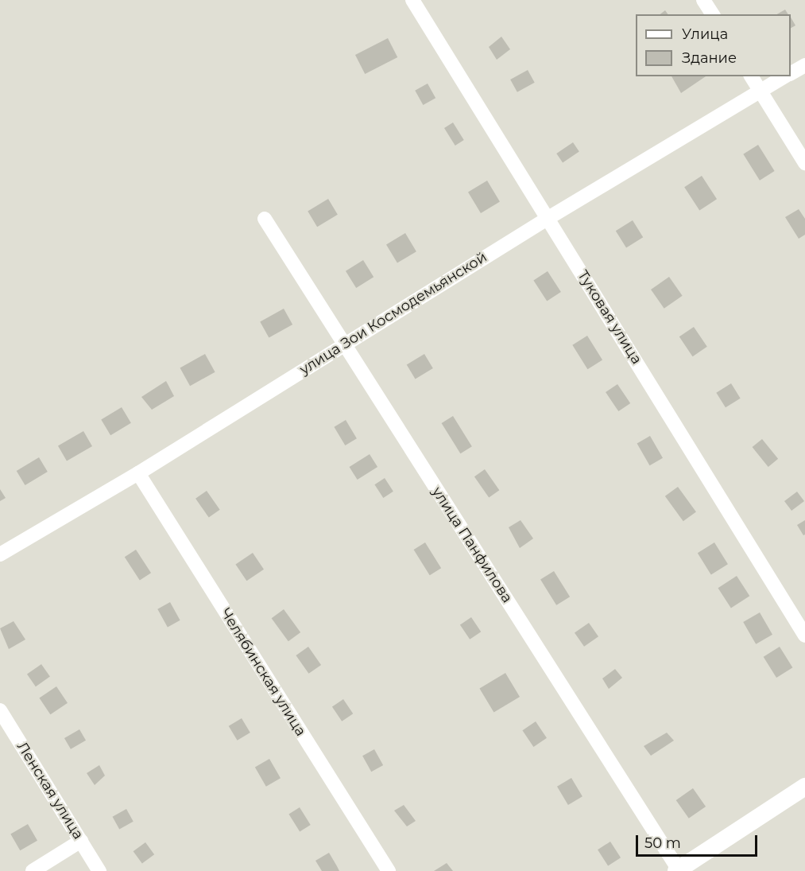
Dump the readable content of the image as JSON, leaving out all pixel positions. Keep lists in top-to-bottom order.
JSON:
{
  "streets": {
    "street": [
      "улица Зои Космодемьянской",
      "Туковая улица",
      "улица Панфилова",
      "Челябинская улица",
      "Ленская улица"
    ]
  },
  "crossings": [
    ["улица Зои Космодемьянской", "Туковая улица"],
    ["улица Зои Космодемьянской", "улица Панфилова"],
    ["улица Зои Космодемьянской", "Челябинская улица"]
  ],
  "legend": ["Улица", "Здание"],
  "scale_bar": "50 m"
}
